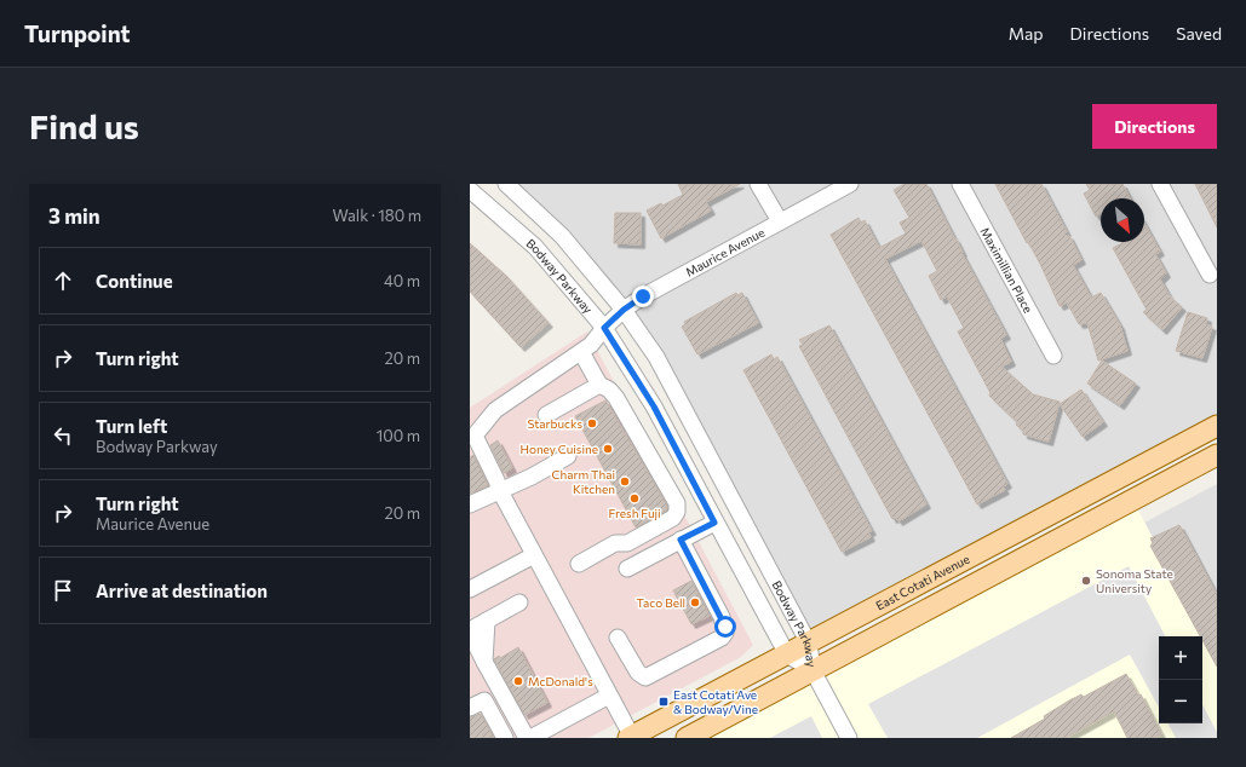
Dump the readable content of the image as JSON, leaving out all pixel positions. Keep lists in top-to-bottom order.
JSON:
{
  "streets": {
    "main road": ["East Cotati Avenue"],
    "street": ["Maurice Avenue", "Maximillian Place", "Bodway Parkway"]
  },
  "crossings": [
    ["Maurice Avenue", "Bodway Parkway"],
    ["Bodway Parkway", "East Cotati Avenue"]
  ],
  "places": {
    "other": [
      "Starbucks",
      "Honey Cuisine",
      "Charm Thai Kitchen",
      "Fresh Fuji",
      "Sonoma State University",
      "Taco Bell",
      "McDonald's"
    ],
    "transit": ["East Cotati Ave & Bodway/Vine"]
  },
  "north": "bottom right",
  "page": {
    "header": "Turnpoint",
    "nav": ["Map", "Directions", "Saved"],
    "buttons": "Directions",
    "title": "Find us",
    "heading": ["3 min", "Walk · 180 m"],
    "list": [
      ["Continue", "40 m"],
      ["Turn right", "20 m"],
      ["Turn left", "Bodway Parkway", "100 m"],
      ["Turn right", "Maurice Avenue", "20 m"],
      "Arrive at destination"
    ],
    "map_buttons": ["+", "−"]
  }
}
